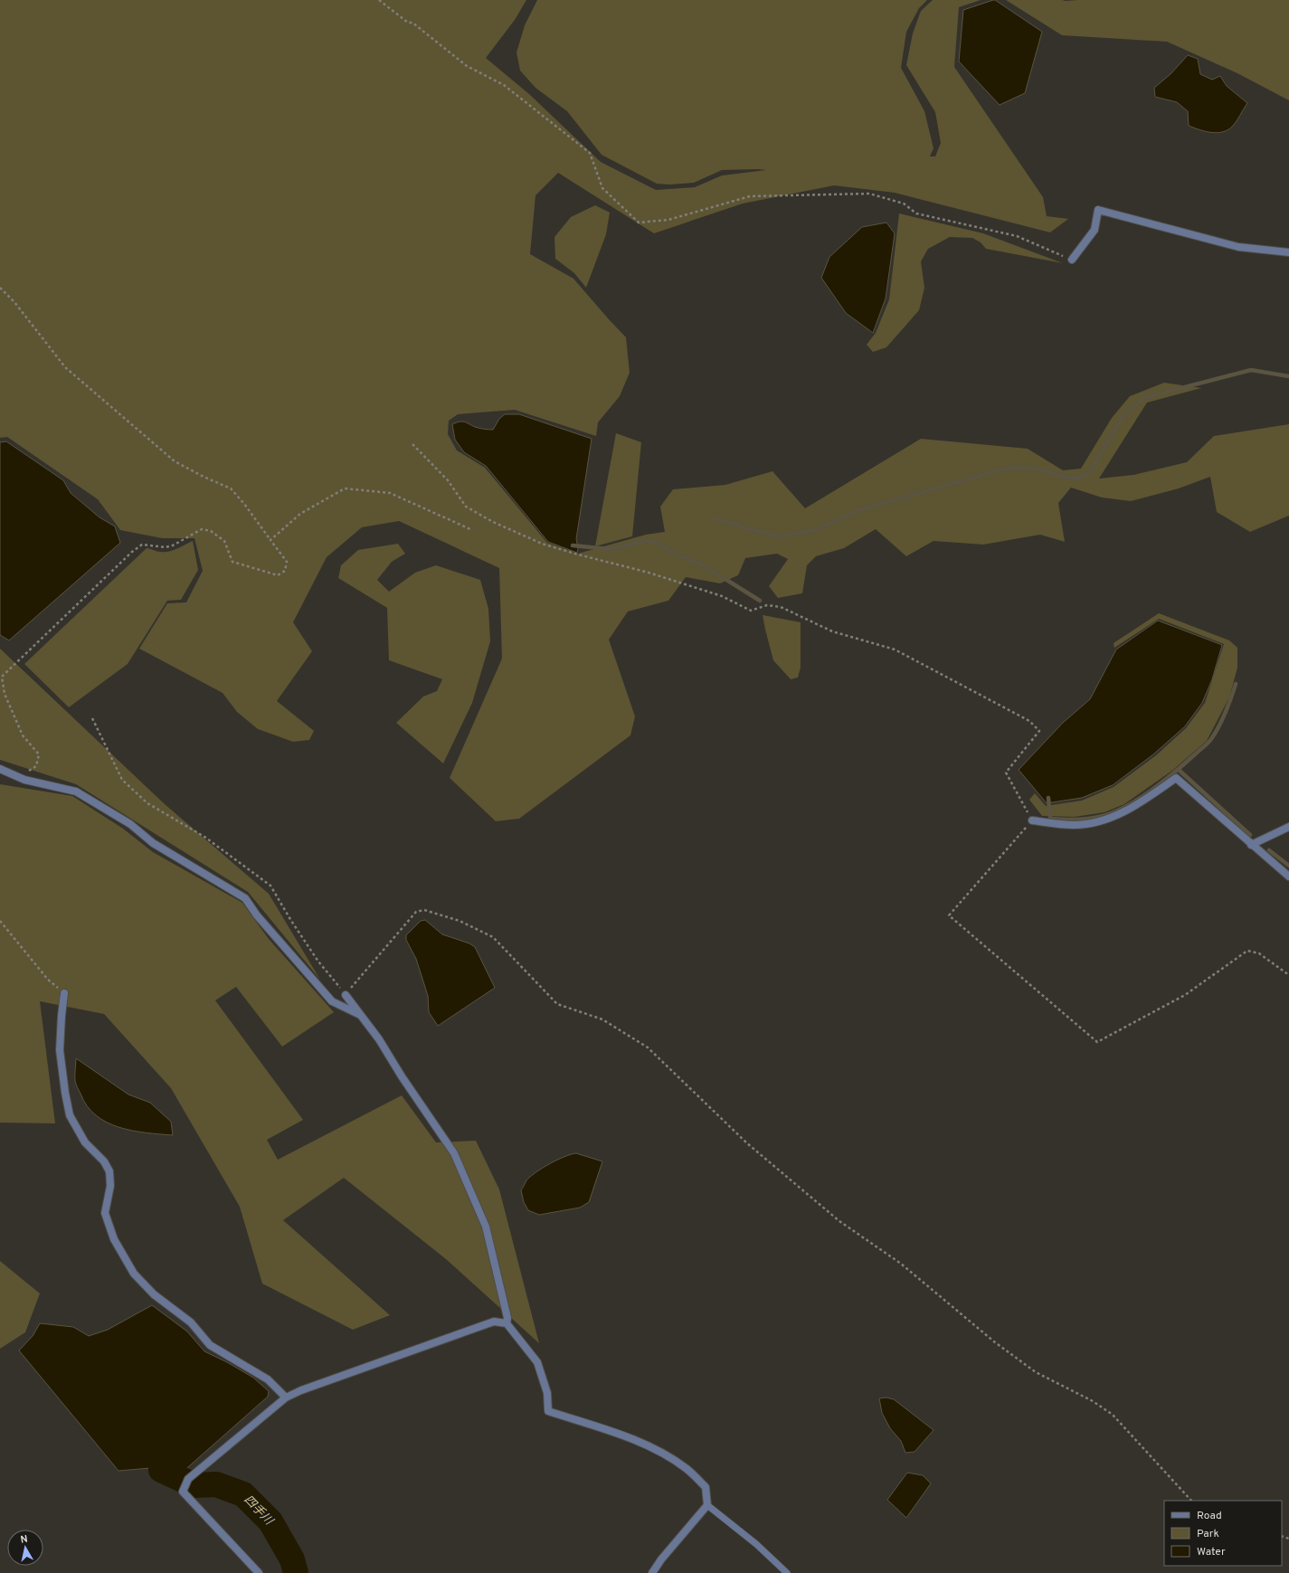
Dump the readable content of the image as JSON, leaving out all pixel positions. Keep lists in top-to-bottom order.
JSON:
{
  "water": ["四手川"],
  "legend": ["Road", "Park", "Water"],
  "north": "top"
}
